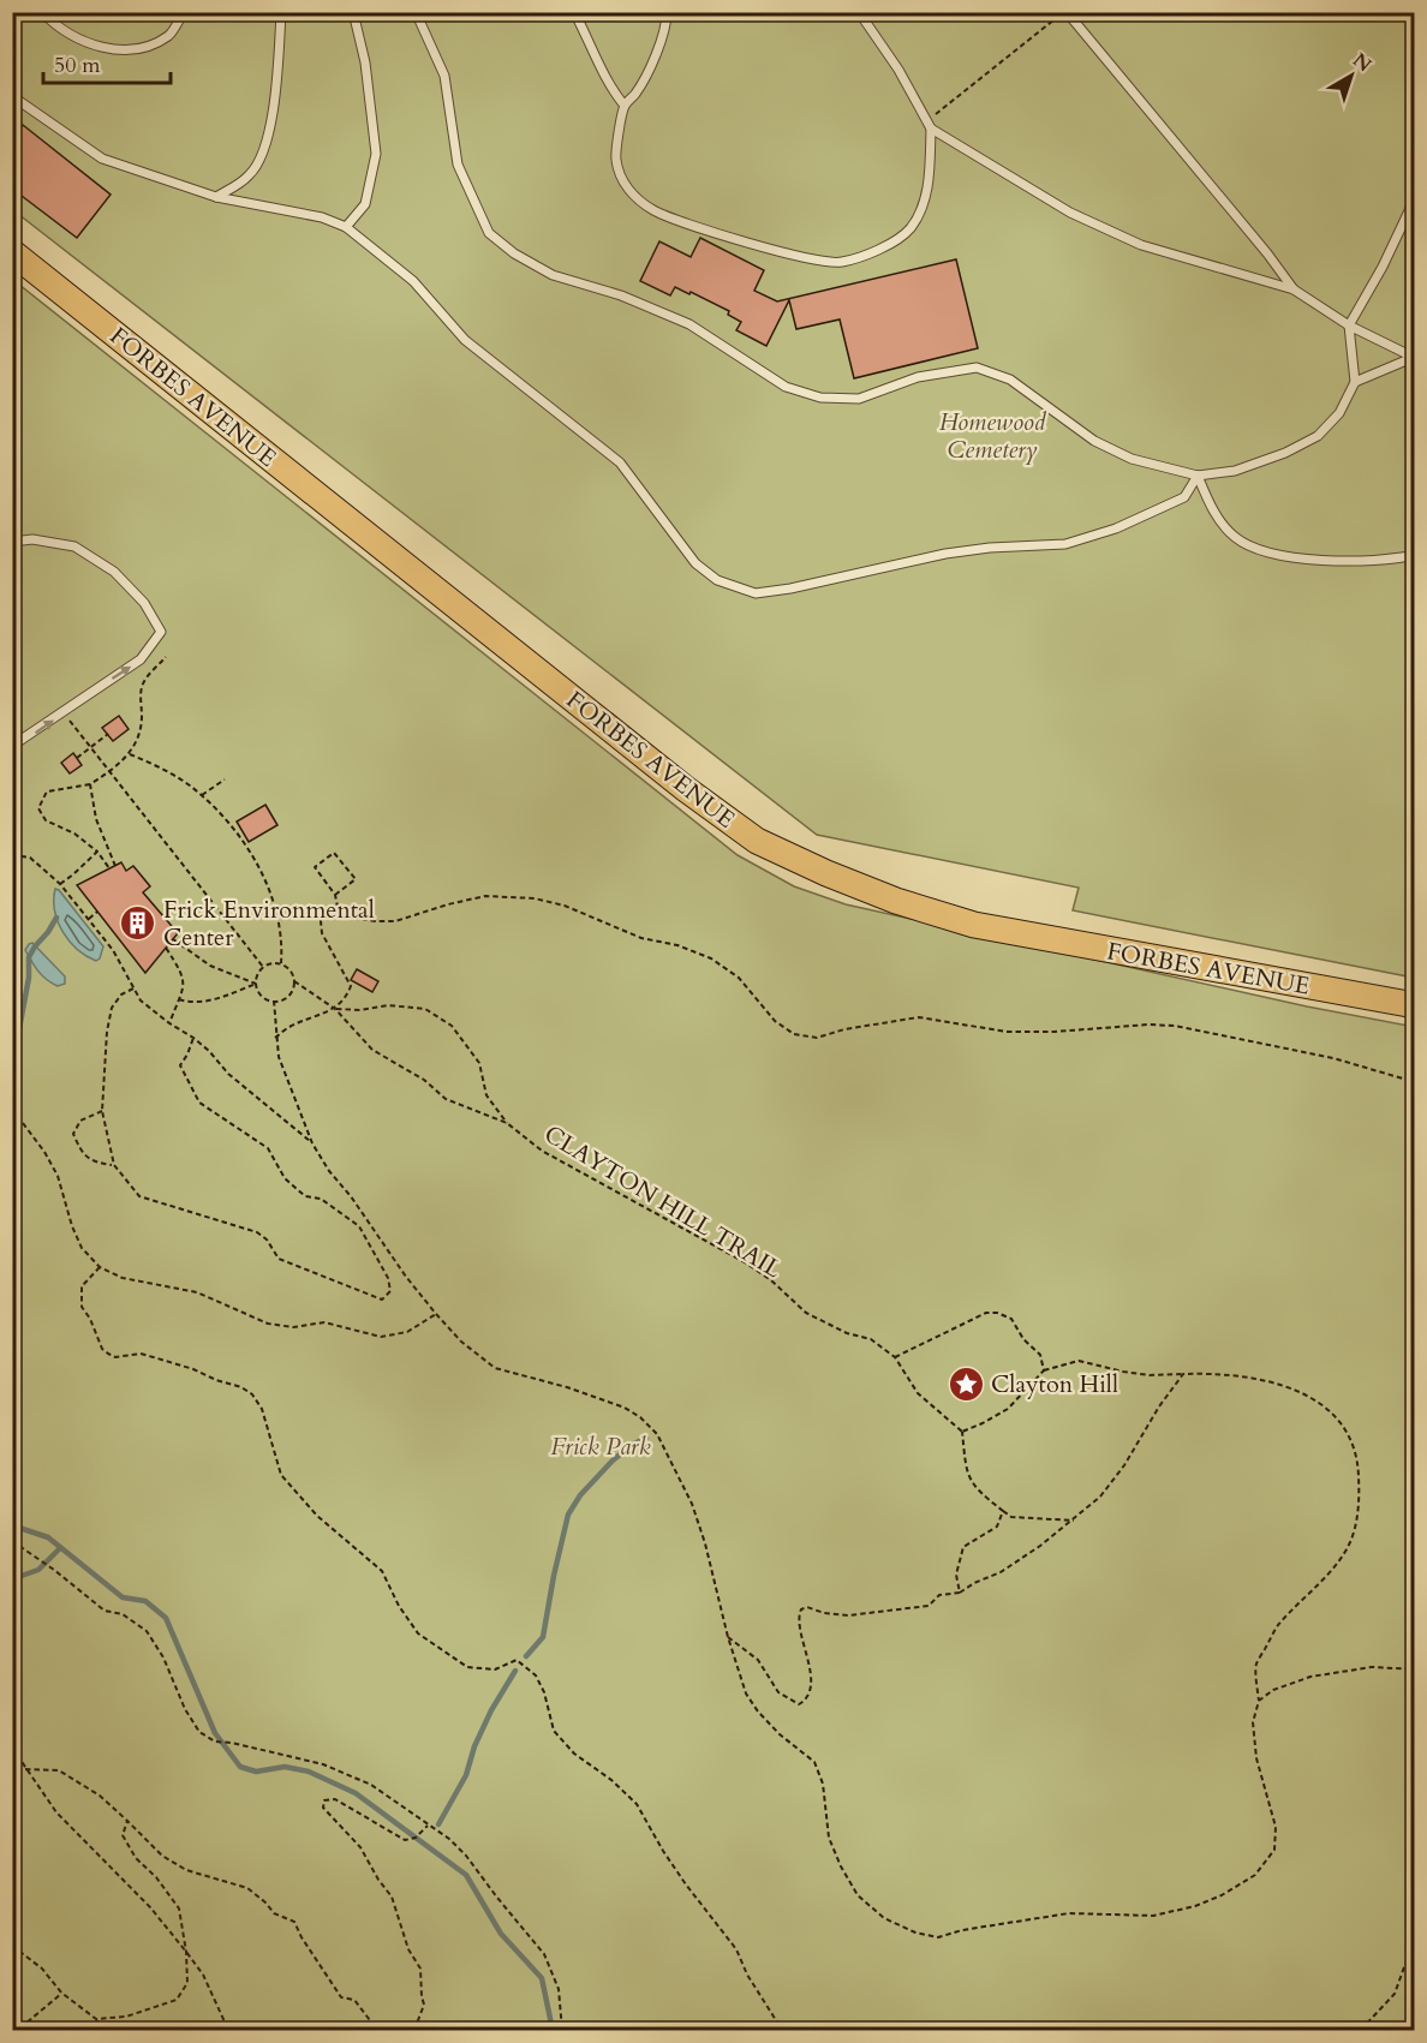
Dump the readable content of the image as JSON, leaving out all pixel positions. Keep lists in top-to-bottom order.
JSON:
{
  "streets": {
    "main road": ["FORBES AVENUE"],
    "path": ["CLAYTON HILL TRAIL"]
  },
  "parks": ["Homewood Cemetery", "Frick Park"],
  "places": {
    "building": ["Frick Environmental Center"],
    "place": ["Clayton Hill"]
  },
  "scale_bar": "50 m",
  "north": "top right"
}
